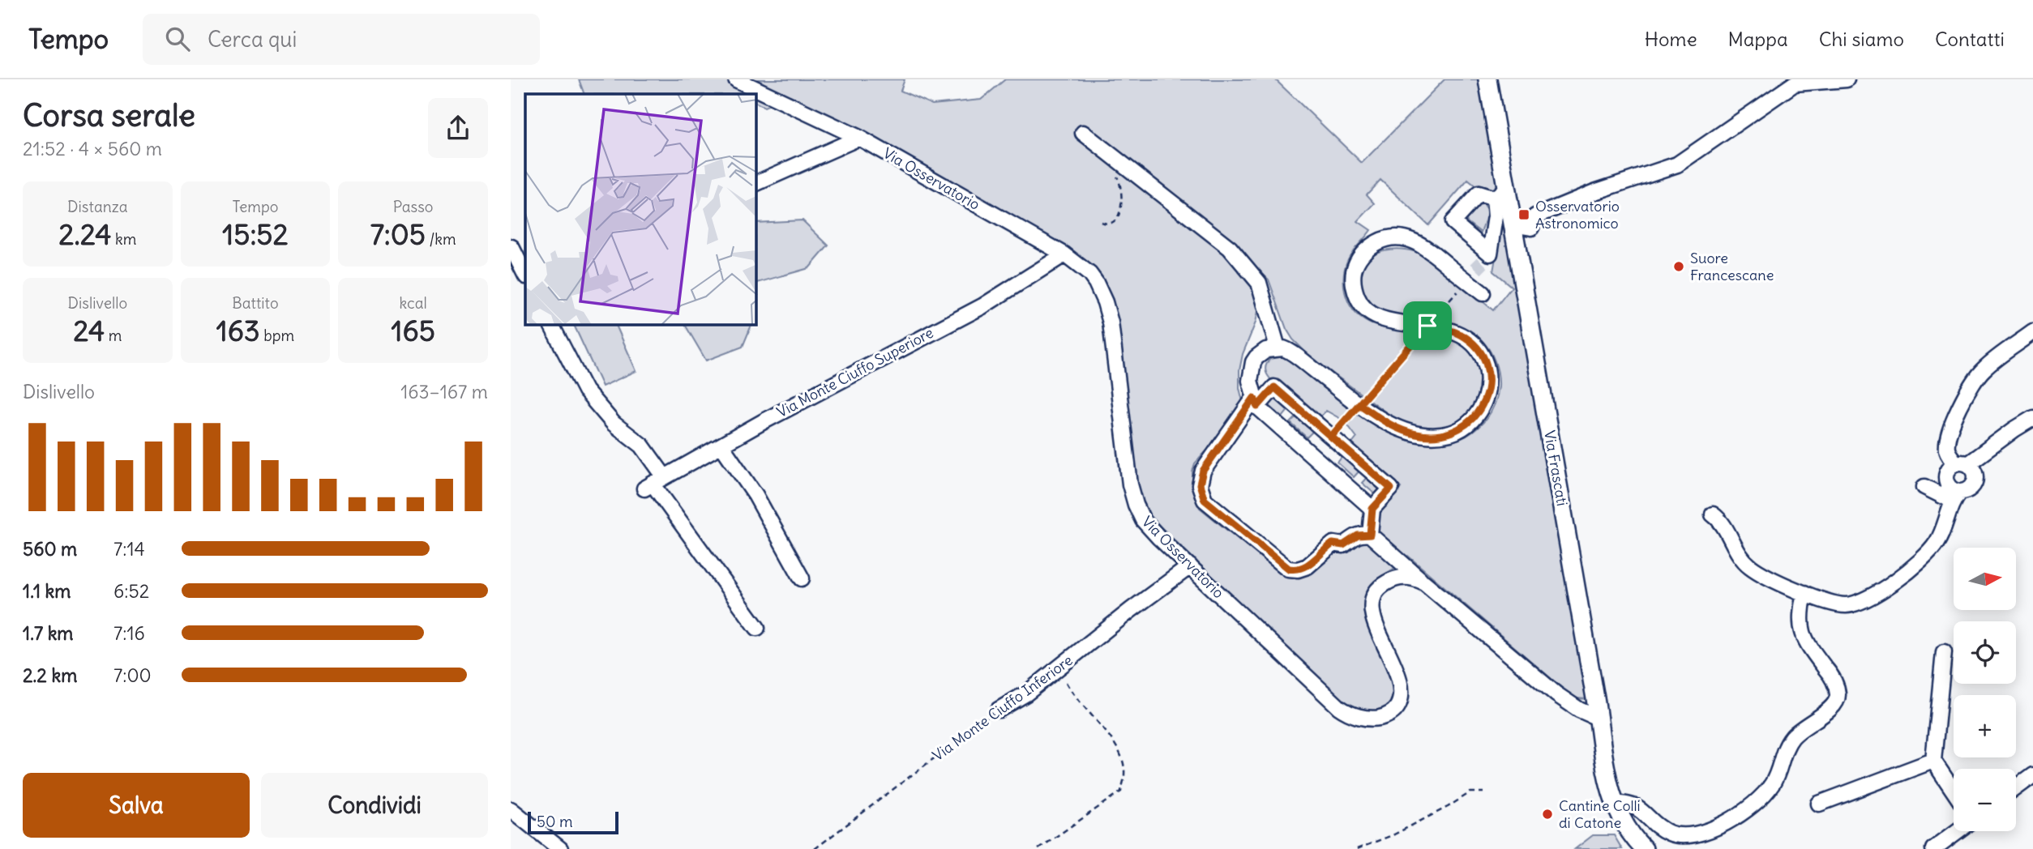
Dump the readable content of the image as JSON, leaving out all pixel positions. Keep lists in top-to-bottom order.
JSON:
{
  "streets": {
    "main road": ["Via Frascati"],
    "street": ["Via Osservatorio", "Via Monte Ciuffo Superiore", "Via Monte Ciuffo Inferiore"]
  },
  "crossings": [
    ["Via Osservatorio", "Via Monte Ciuffo Superiore"],
    ["Via Osservatorio", "Via Monte Ciuffo Inferiore"]
  ],
  "places": {
    "transit": ["Osservatorio Astronomico"],
    "other": ["Suore Francescane", "Cantine Colli di Catone"]
  },
  "scale_bar": "50 m",
  "north": "right",
  "page": {
    "header": "Tempo",
    "search": "Cerca qui",
    "nav": [
      "Home",
      "Mappa",
      "Chi siamo",
      "Contatti"
    ],
    "heading": ["Corsa serale", "21:52 · 4 × 560 m"],
    "stats": [
      ["Distanza", "2.24 km"],
      ["Tempo", "15:52"],
      ["Passo", "7:05 /km"],
      ["Dislivello", "24 m"],
      ["Battito", "163 bpm"],
      ["kcal", "165"]
    ],
    "chart": ["Dislivello", "163–167 m"],
    "list": [
      {
        "name": "560 m",
        "note": "7:14"
      },
      {
        "name": "1.1 km",
        "note": "6:52"
      },
      {
        "name": "1.7 km",
        "note": "7:16"
      },
      {
        "name": "2.2 km",
        "note": "7:00"
      }
    ],
    "map_buttons": ["+", "−"],
    "buttons": ["Salva", "Condividi"],
    "scale": "50 m"
  }
}
